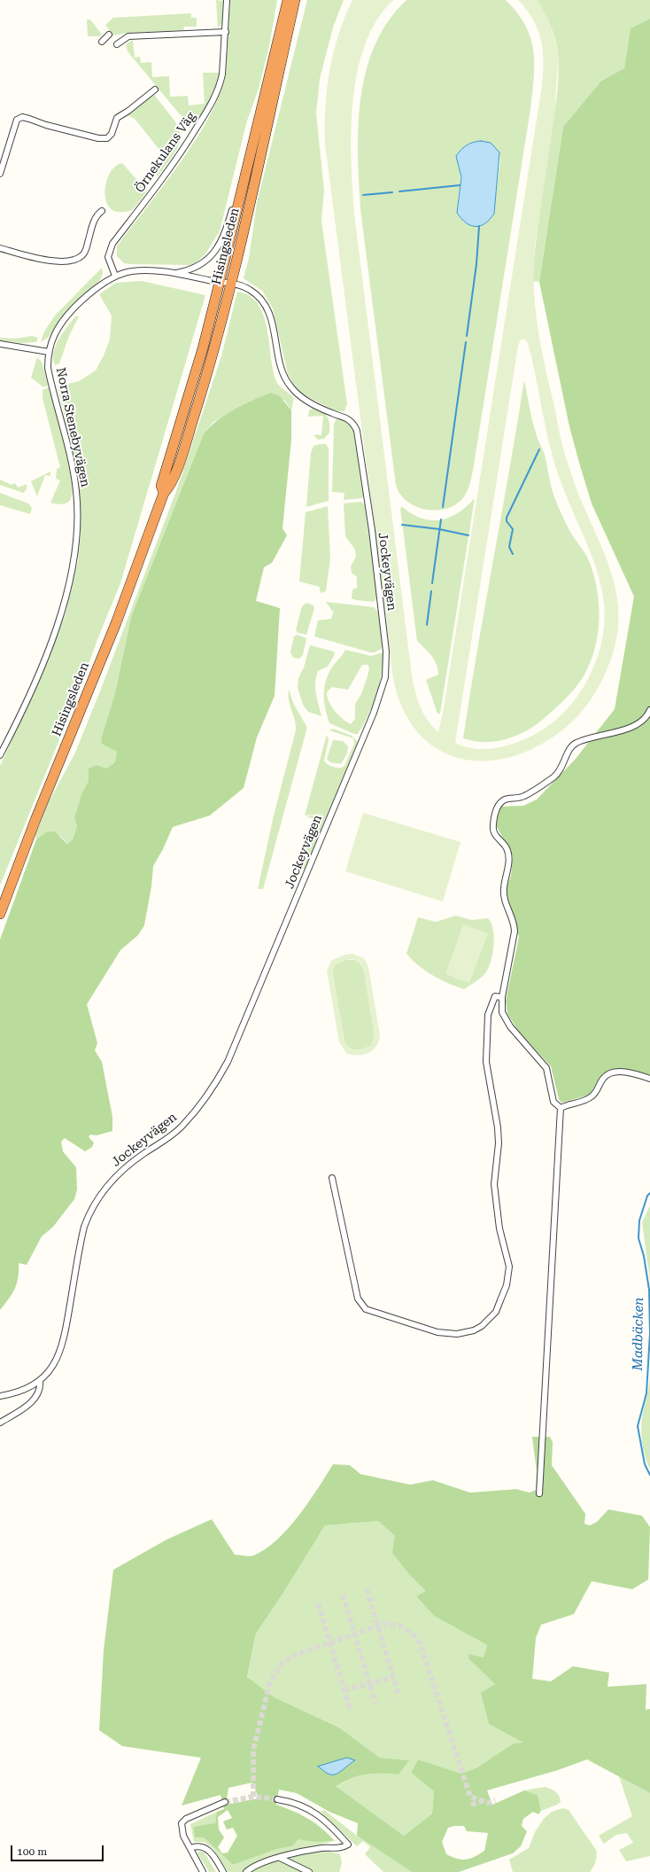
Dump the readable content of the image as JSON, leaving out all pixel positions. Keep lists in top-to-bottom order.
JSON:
{
  "streets": {
    "highway": ["Hisingsleden"],
    "street": ["Örnekulans Väg", "Norra Stenebyvägen", "Jockeyvägen"]
  },
  "crossings": [
    ["Örnekulans Väg", "Norra Stenebyvägen"],
    ["Hisingsleden", "Norra Stenebyvägen"],
    ["Hisingsleden", "Jockeyvägen"],
    ["Norra Stenebyvägen", "Jockeyvägen"]
  ],
  "water": ["Madbäcken"],
  "scale_bar": "100 m"
}
